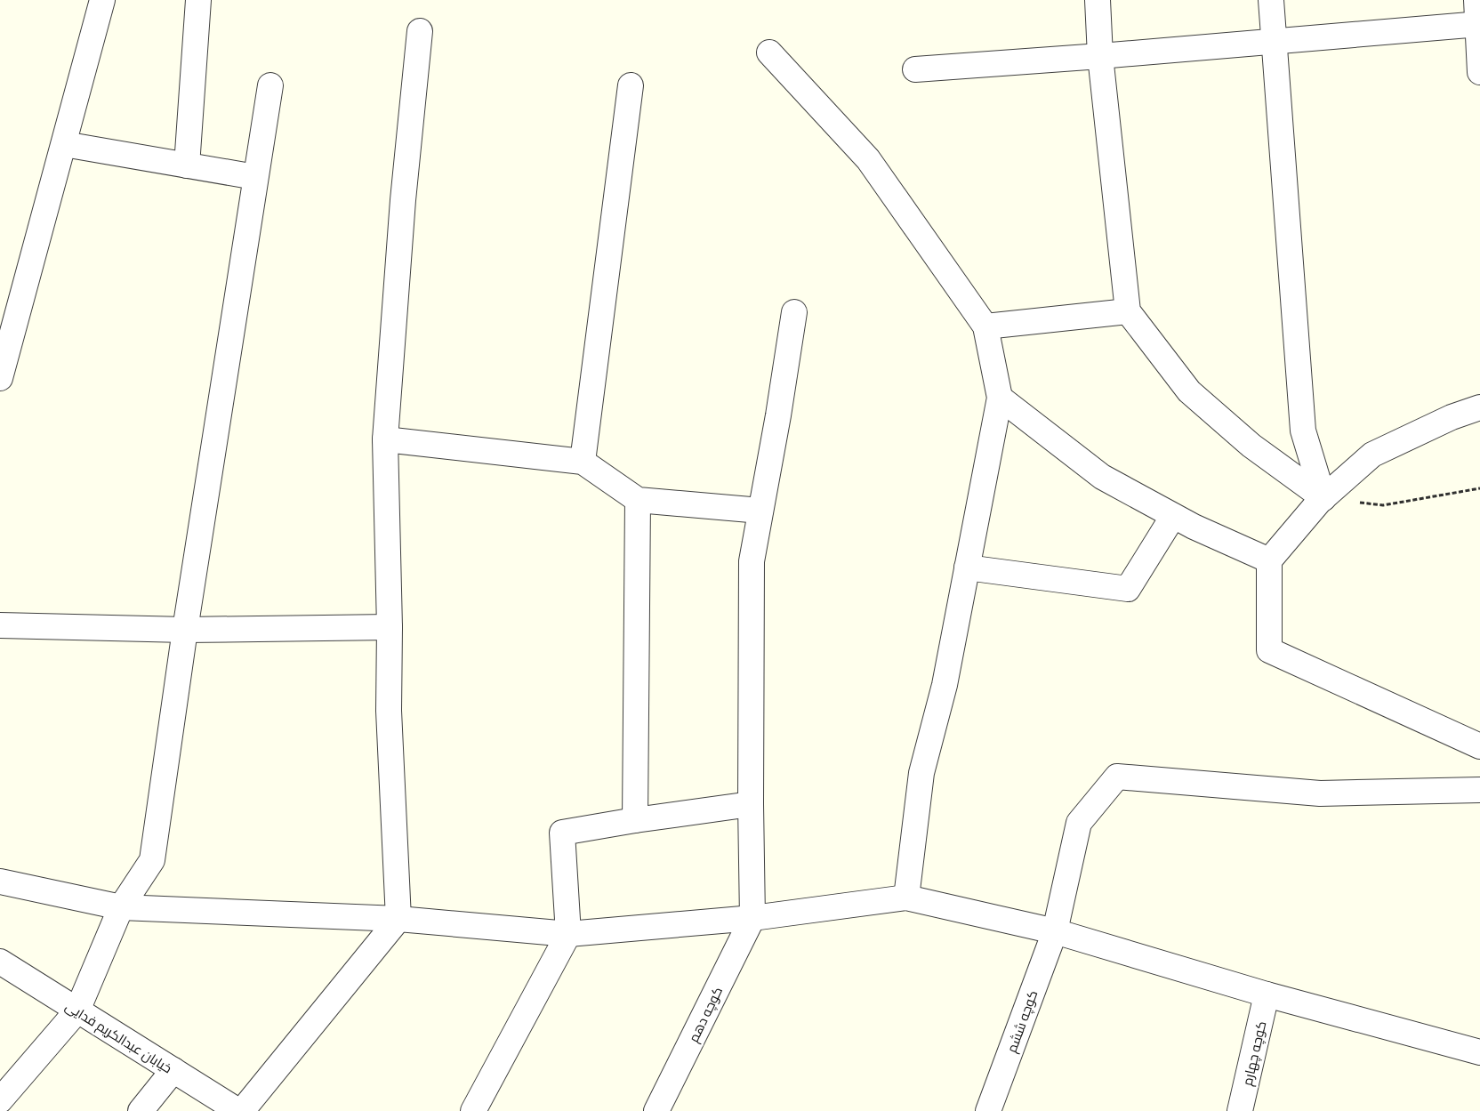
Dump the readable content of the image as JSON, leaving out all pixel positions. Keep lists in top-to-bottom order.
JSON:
{
  "streets": {
    "street": [
      "کوچه دهم",
      "کوچه ششم",
      "خیابان عبدالکریم فدایی",
      "کوچه چهارم"
    ]
  }
}
